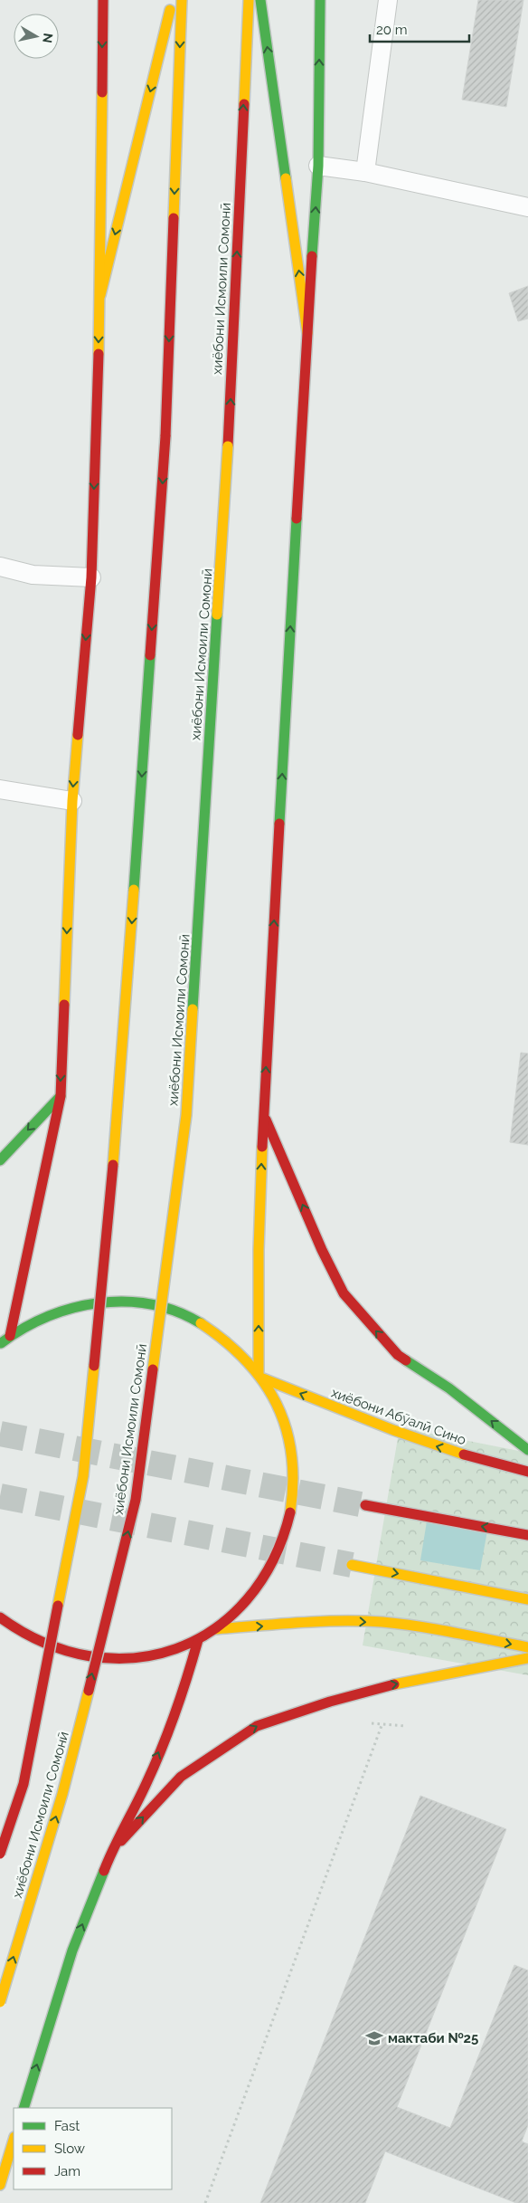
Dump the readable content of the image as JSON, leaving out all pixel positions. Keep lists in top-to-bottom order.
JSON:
{
  "streets": {
    "main road": ["хиёбони Исмоили Сомонӣ", "хиёбони Абӯалӣ Сино"]
  },
  "places": {
    "school or university": ["мактаби №25"]
  },
  "legend": ["Fast", "Slow", "Jam"],
  "scale_bar": "20 m",
  "north": "right"
}
